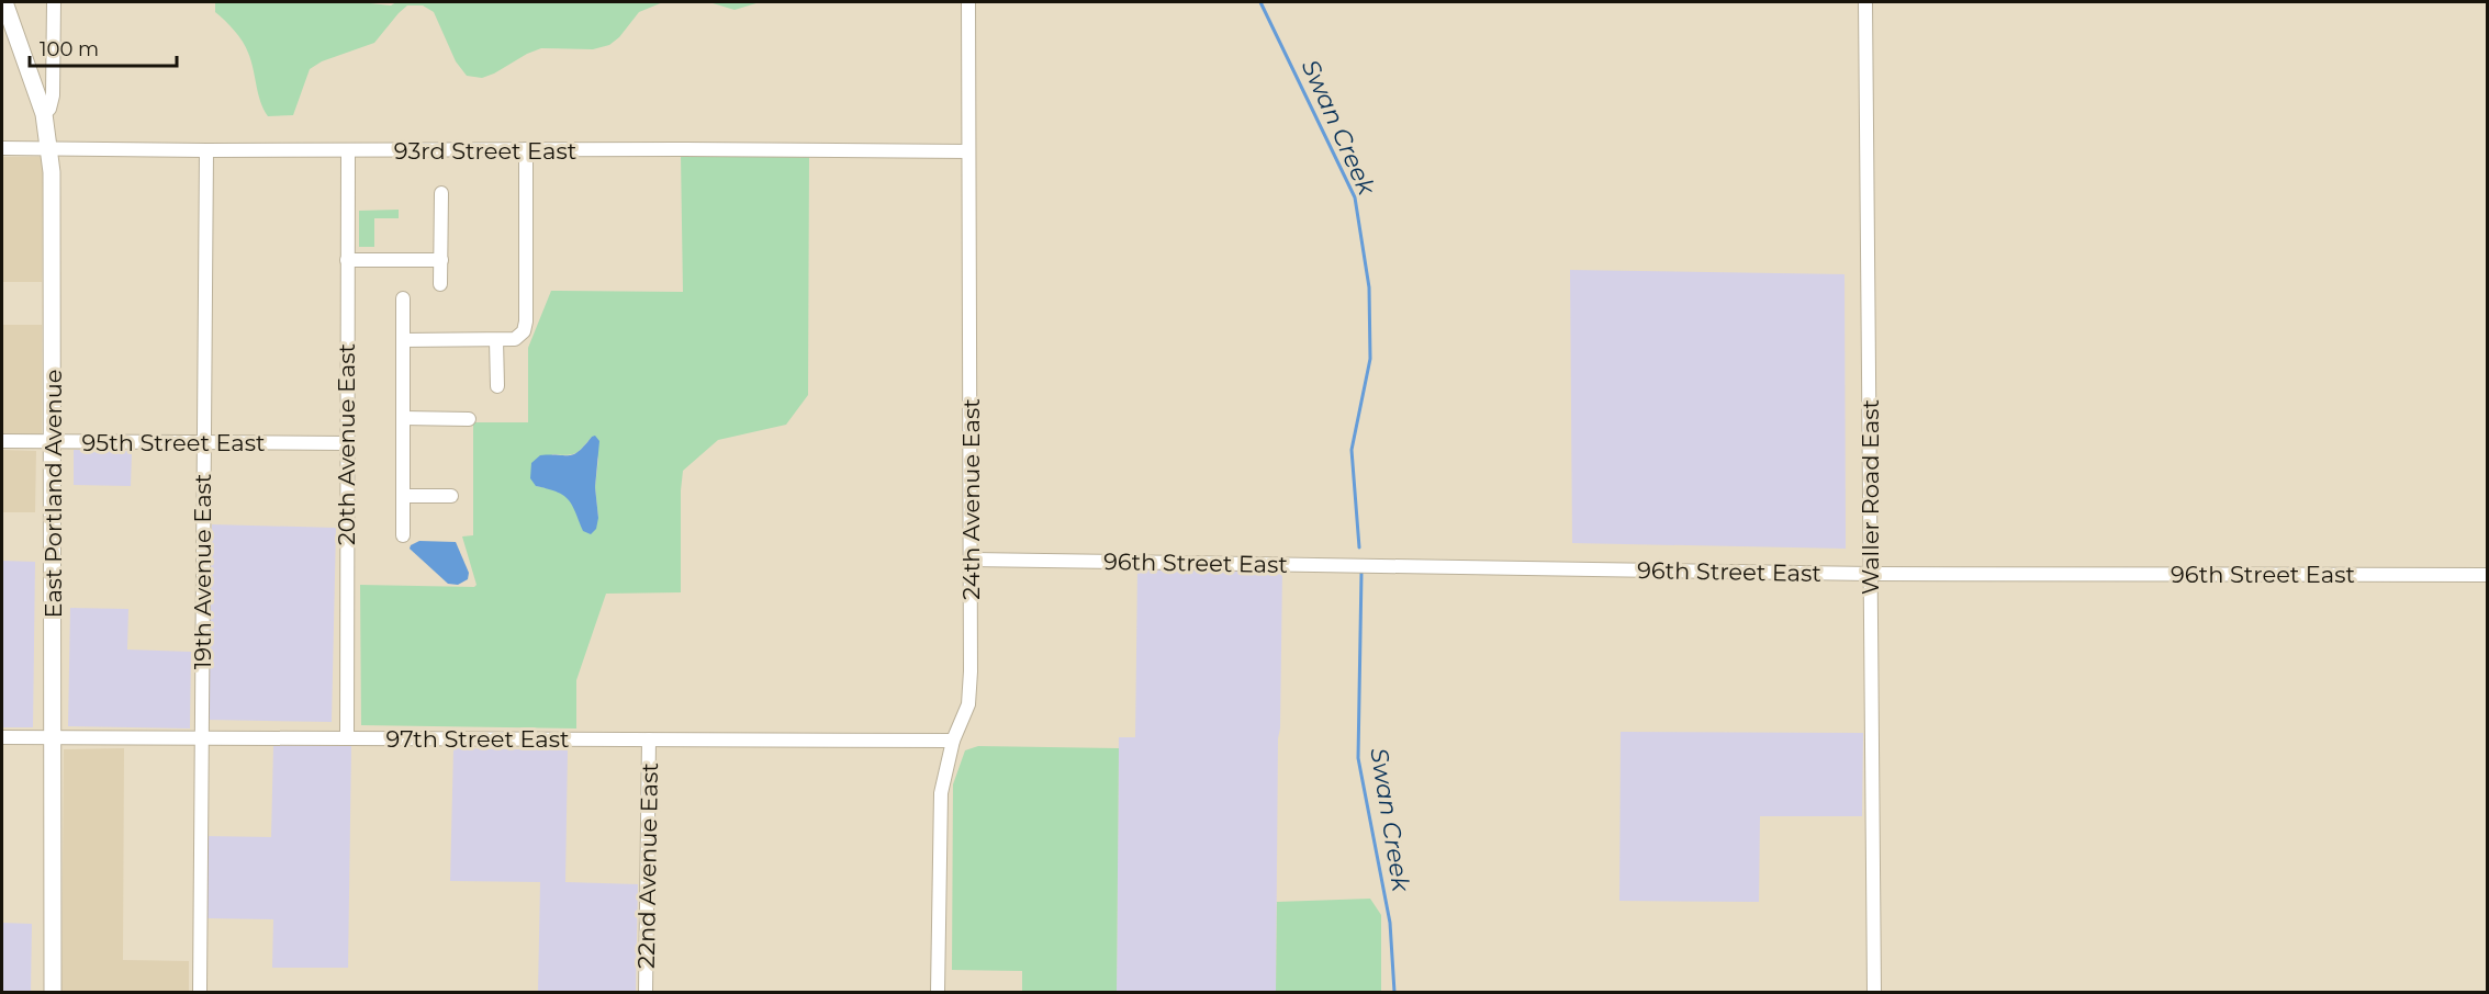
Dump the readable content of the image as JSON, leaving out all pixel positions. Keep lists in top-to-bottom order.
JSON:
{
  "streets": {
    "main road": ["East Portland Avenue"],
    "street": [
      "93rd Street East",
      "95th Street East",
      "20th Avenue East",
      "Waller Road East",
      "24th Avenue East",
      "96th Street East",
      "19th Avenue East",
      "97th Street East",
      "22nd Avenue East"
    ]
  },
  "crossings": [
    ["93rd Street East", "20th Avenue East"],
    ["93rd Street East", "East Portland Avenue"],
    ["93rd Street East", "24th Avenue East"],
    ["93rd Street East", "19th Avenue East"],
    ["95th Street East", "20th Avenue East"],
    ["95th Street East", "East Portland Avenue"],
    ["95th Street East", "19th Avenue East"],
    ["20th Avenue East", "97th Street East"],
    ["East Portland Avenue", "97th Street East"],
    ["Waller Road East", "96th Street East"],
    ["24th Avenue East", "96th Street East"],
    ["24th Avenue East", "97th Street East"],
    ["19th Avenue East", "97th Street East"],
    ["97th Street East", "22nd Avenue East"]
  ],
  "water": ["Swan Creek"],
  "scale_bar": "100 m"
}
